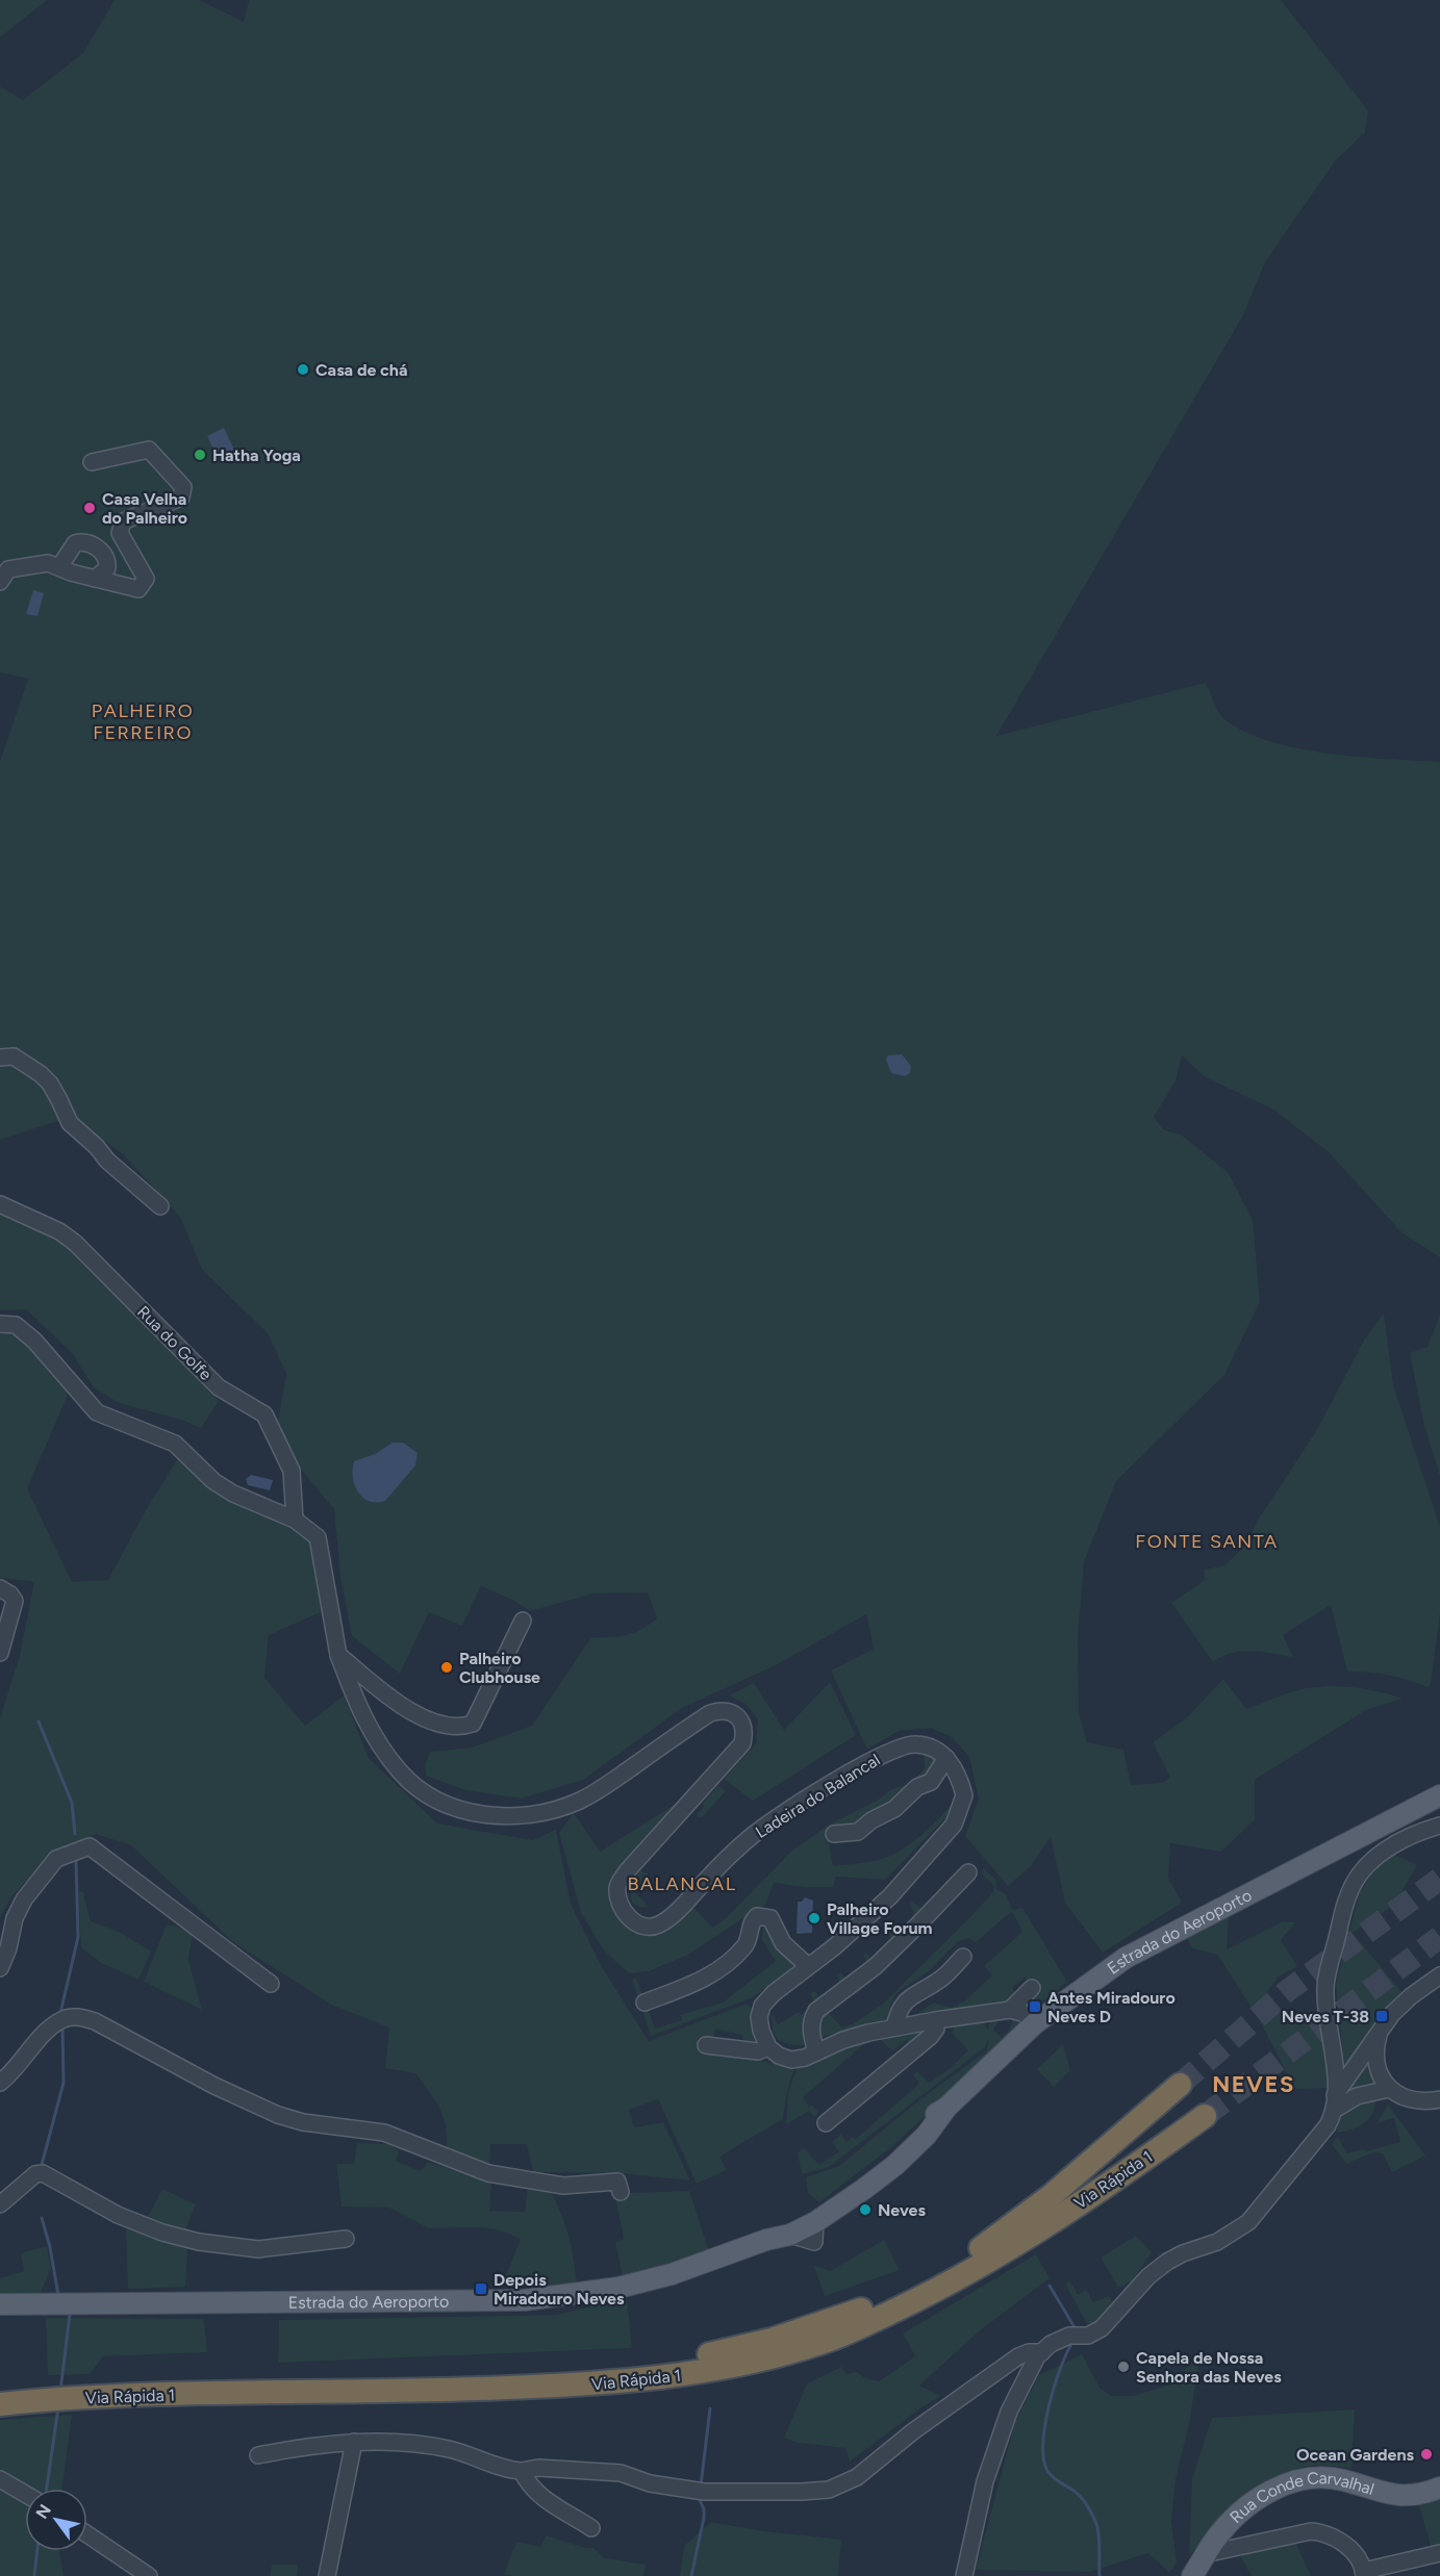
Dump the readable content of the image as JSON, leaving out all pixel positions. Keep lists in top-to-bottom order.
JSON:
{
  "streets": {
    "highway": ["Via Rápida 1"],
    "main road": ["Estrada do Aeroporto", "Rua Conde Carvalhal"],
    "street": ["Rua do Golfe", "Ladeira do Balancal"]
  },
  "districts": [
    "PALHEIRO FERREIRO",
    "FONTE SANTA",
    "BALANCAL",
    "NEVES"
  ],
  "places": {
    "other": [
      "Casa de chá",
      "Hatha Yoga",
      "Casa Velha do Palheiro",
      "Palheiro Clubhouse",
      "Palheiro Village Forum",
      "Neves",
      "Capela de Nossa Senhora das Neves",
      "Ocean Gardens"
    ],
    "transit": ["Antes Miradouro Neves D", "Neves T-38", "Depois Miradouro Neves"]
  },
  "north": "top left"
}
